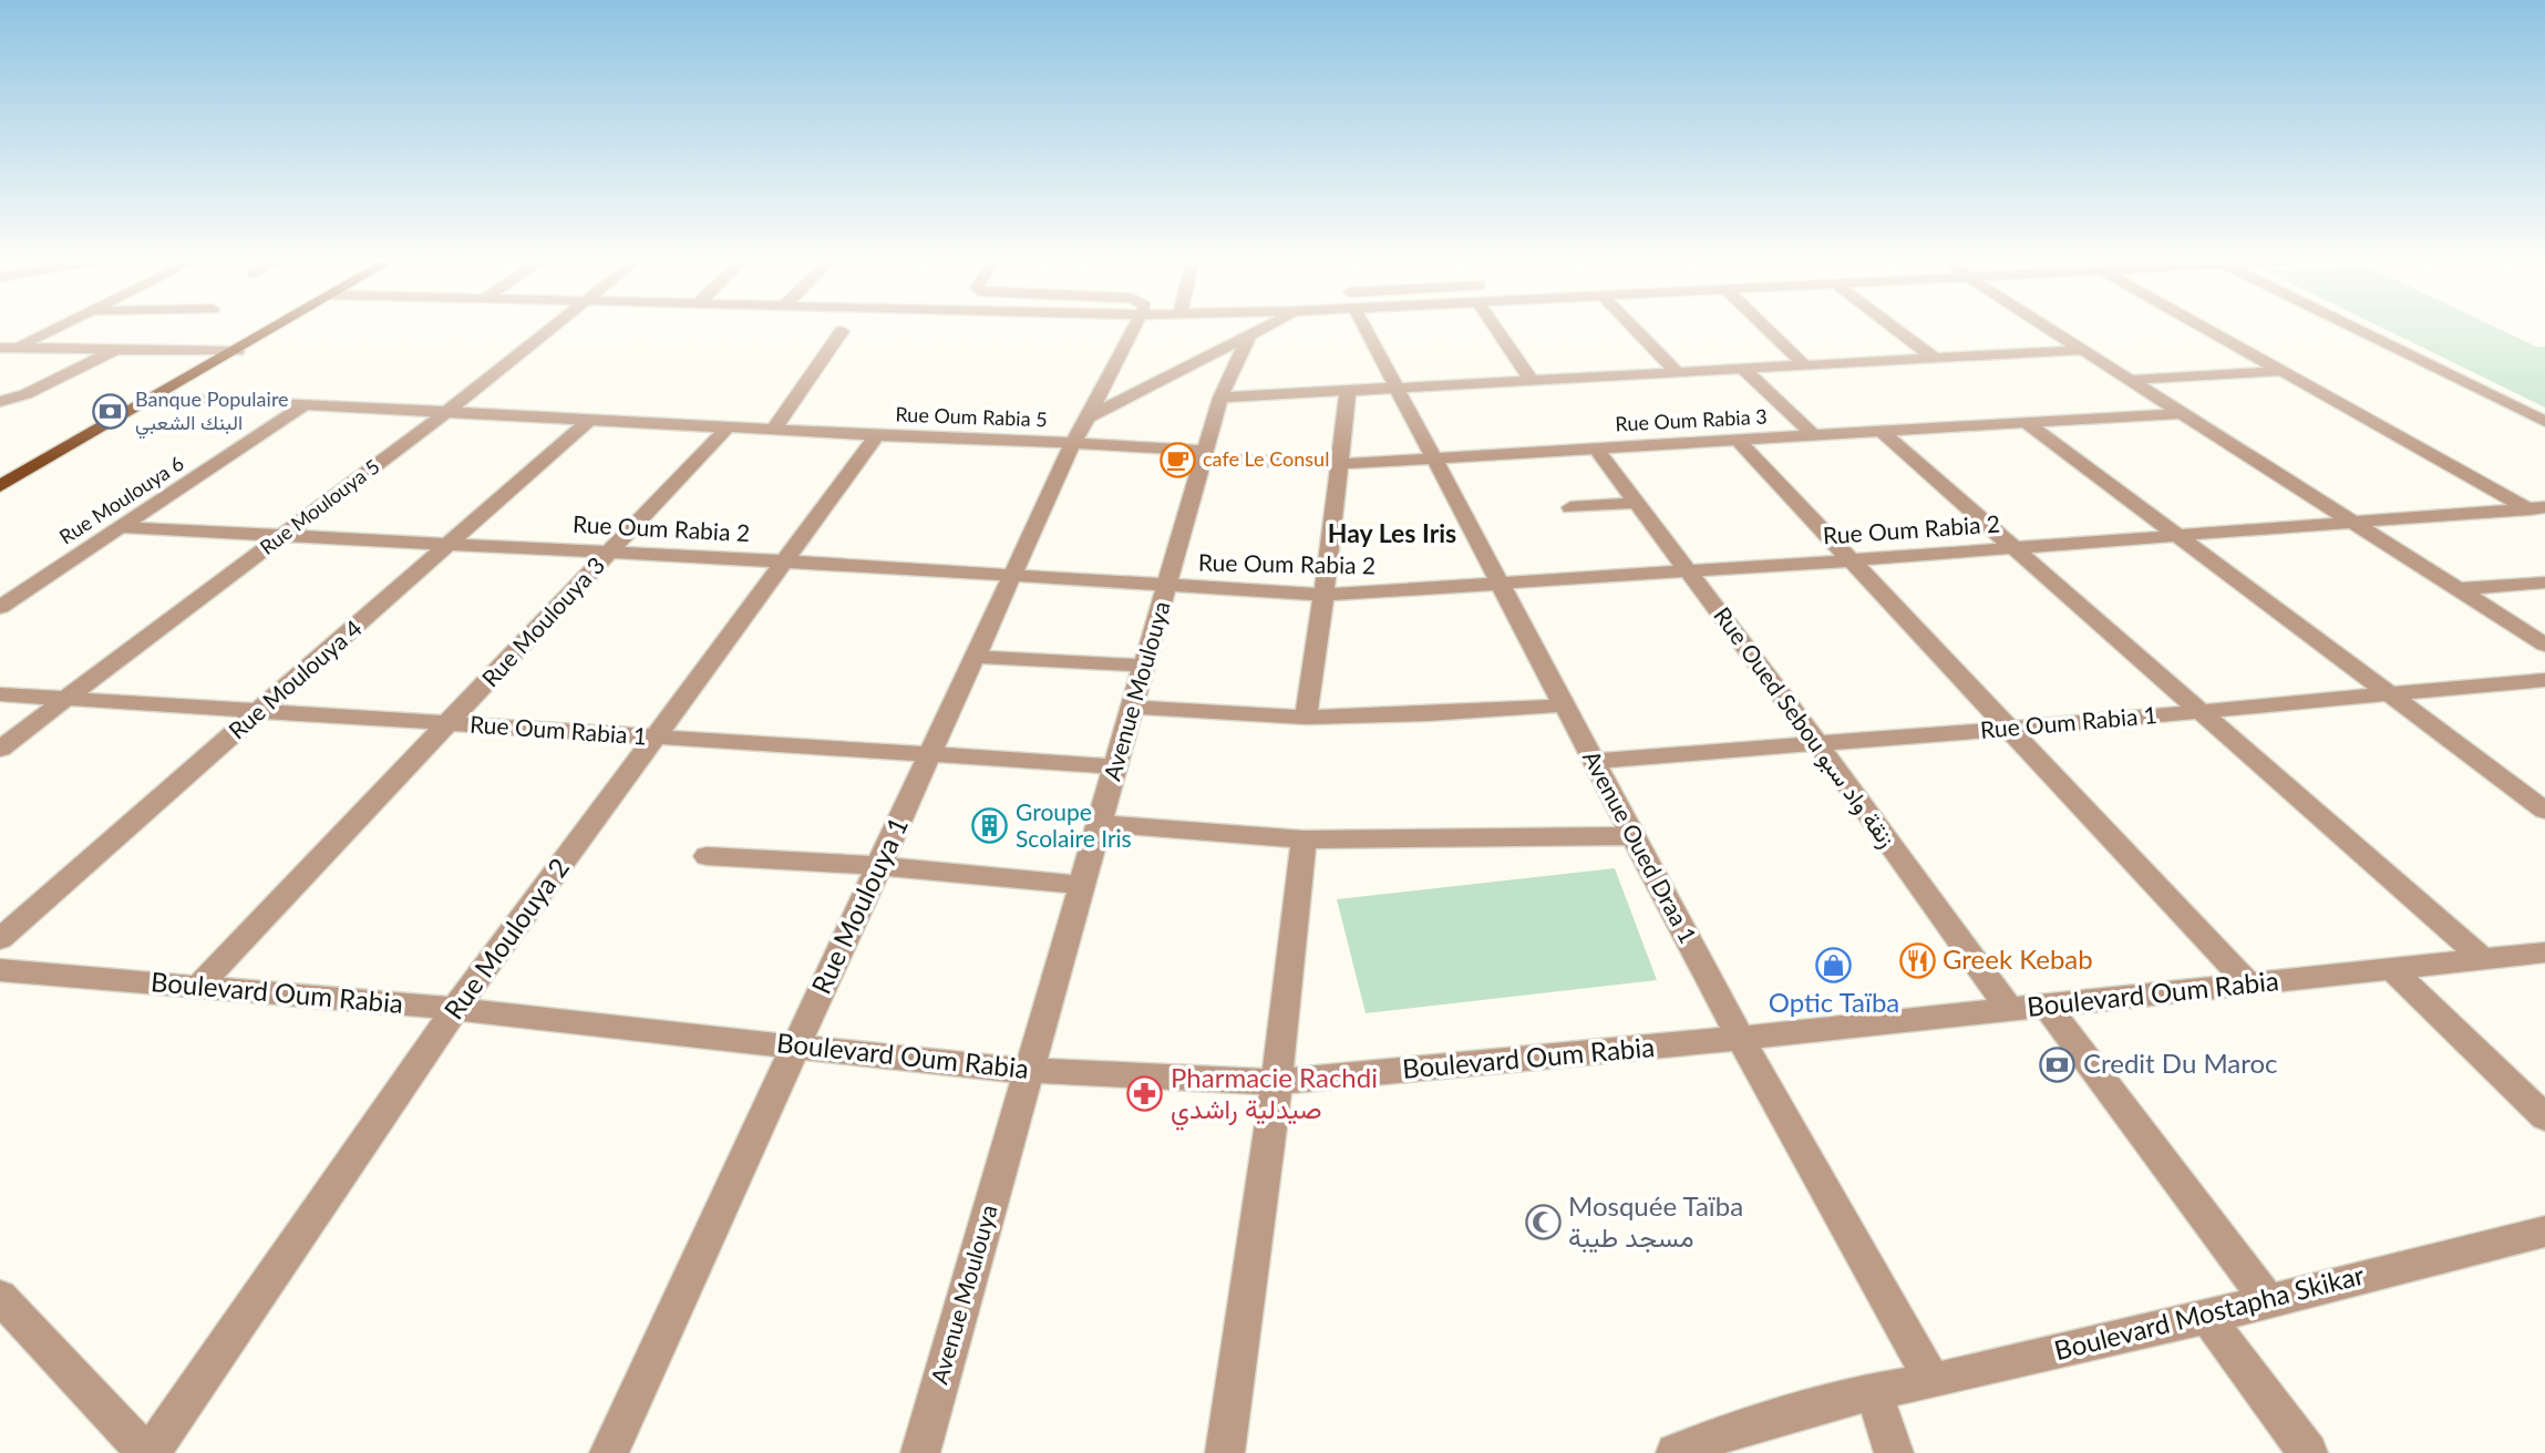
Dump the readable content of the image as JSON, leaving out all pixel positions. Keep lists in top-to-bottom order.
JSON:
{
  "streets": {
    "street": [
      "Rue Oum Rabia 5",
      "Rue Oum Rabia 3",
      "Rue Moulouya 6",
      "Rue Moulouya 5",
      "Rue Oum Rabia 2",
      "Rue Moulouya 3",
      "Rue Moulouya 4",
      "Avenue Moulouya",
      "Rue Oum Rabia 1",
      "Rue Oued Sebou زنقة واد سبو",
      "Avenue Oued Draa 1",
      "Rue Moulouya 1",
      "Rue Moulouya 2",
      "Boulevard Oum Rabia",
      "Boulevard Mostapha Skikar"
    ]
  },
  "crossings": [
    ["Rue Oum Rabia 5", "Rue Oum Rabia 3"],
    ["Rue Oum Rabia 5", "Rue Moulouya 6"],
    ["Rue Oum Rabia 5", "Rue Moulouya 5"],
    ["Rue Oum Rabia 5", "Rue Moulouya 3"],
    ["Rue Oum Rabia 5", "Rue Moulouya 4"],
    ["Rue Oum Rabia 5", "Rue Moulouya 1"],
    ["Rue Oum Rabia 5", "Rue Moulouya 2"],
    ["Rue Oum Rabia 3", "Avenue Moulouya"],
    ["Rue Oum Rabia 3", "Rue Oued Sebou زنقة واد سبو"],
    ["Rue Oum Rabia 3", "Avenue Oued Draa 1"],
    ["Rue Oum Rabia 3", "Rue Moulouya 1"],
    ["Rue Moulouya 6", "Rue Oum Rabia 2"],
    ["Rue Moulouya 5", "Rue Oum Rabia 2"],
    ["Rue Moulouya 5", "Rue Oum Rabia 1"],
    ["Rue Oum Rabia 2", "Rue Moulouya 3"],
    ["Rue Oum Rabia 2", "Rue Moulouya 4"],
    ["Rue Oum Rabia 2", "Avenue Moulouya"],
    ["Rue Oum Rabia 2", "Rue Oued Sebou زنقة واد سبو"],
    ["Rue Oum Rabia 2", "Avenue Oued Draa 1"],
    ["Rue Oum Rabia 2", "Rue Moulouya 1"],
    ["Rue Oum Rabia 2", "Rue Moulouya 2"],
    ["Rue Moulouya 3", "Rue Oum Rabia 1"],
    ["Rue Moulouya 3", "Boulevard Oum Rabia"],
    ["Rue Moulouya 4", "Rue Oum Rabia 1"],
    ["Avenue Moulouya", "Rue Oum Rabia 1"],
    ["Avenue Moulouya", "Boulevard Oum Rabia"],
    ["Rue Oum Rabia 1", "Rue Oued Sebou زنقة واد سبو"],
    ["Rue Oum Rabia 1", "Avenue Oued Draa 1"],
    ["Rue Oum Rabia 1", "Rue Moulouya 1"],
    ["Rue Oum Rabia 1", "Rue Moulouya 2"],
    ["Rue Oued Sebou زنقة واد سبو", "Boulevard Oum Rabia"],
    ["Avenue Oued Draa 1", "Boulevard Oum Rabia"],
    ["Avenue Oued Draa 1", "Boulevard Mostapha Skikar"],
    ["Rue Moulouya 1", "Boulevard Oum Rabia"],
    ["Rue Moulouya 2", "Boulevard Oum Rabia"]
  ],
  "districts": ["Hay Les Iris"],
  "places": {
    "bank": ["Banque Populaire البنك الشعبي", "Credit Du Maroc"],
    "cafe": ["cafe Le Consul"],
    "building": ["Groupe Scolaire Iris"],
    "restaurant": ["Greek Kebab"],
    "shop": ["Optic Taïba"],
    "pharmacy": ["Pharmacie Rachdi صيدلية راشدي"],
    "mosque": ["Mosquée Taïba مسجد طيبة"]
  }
}
